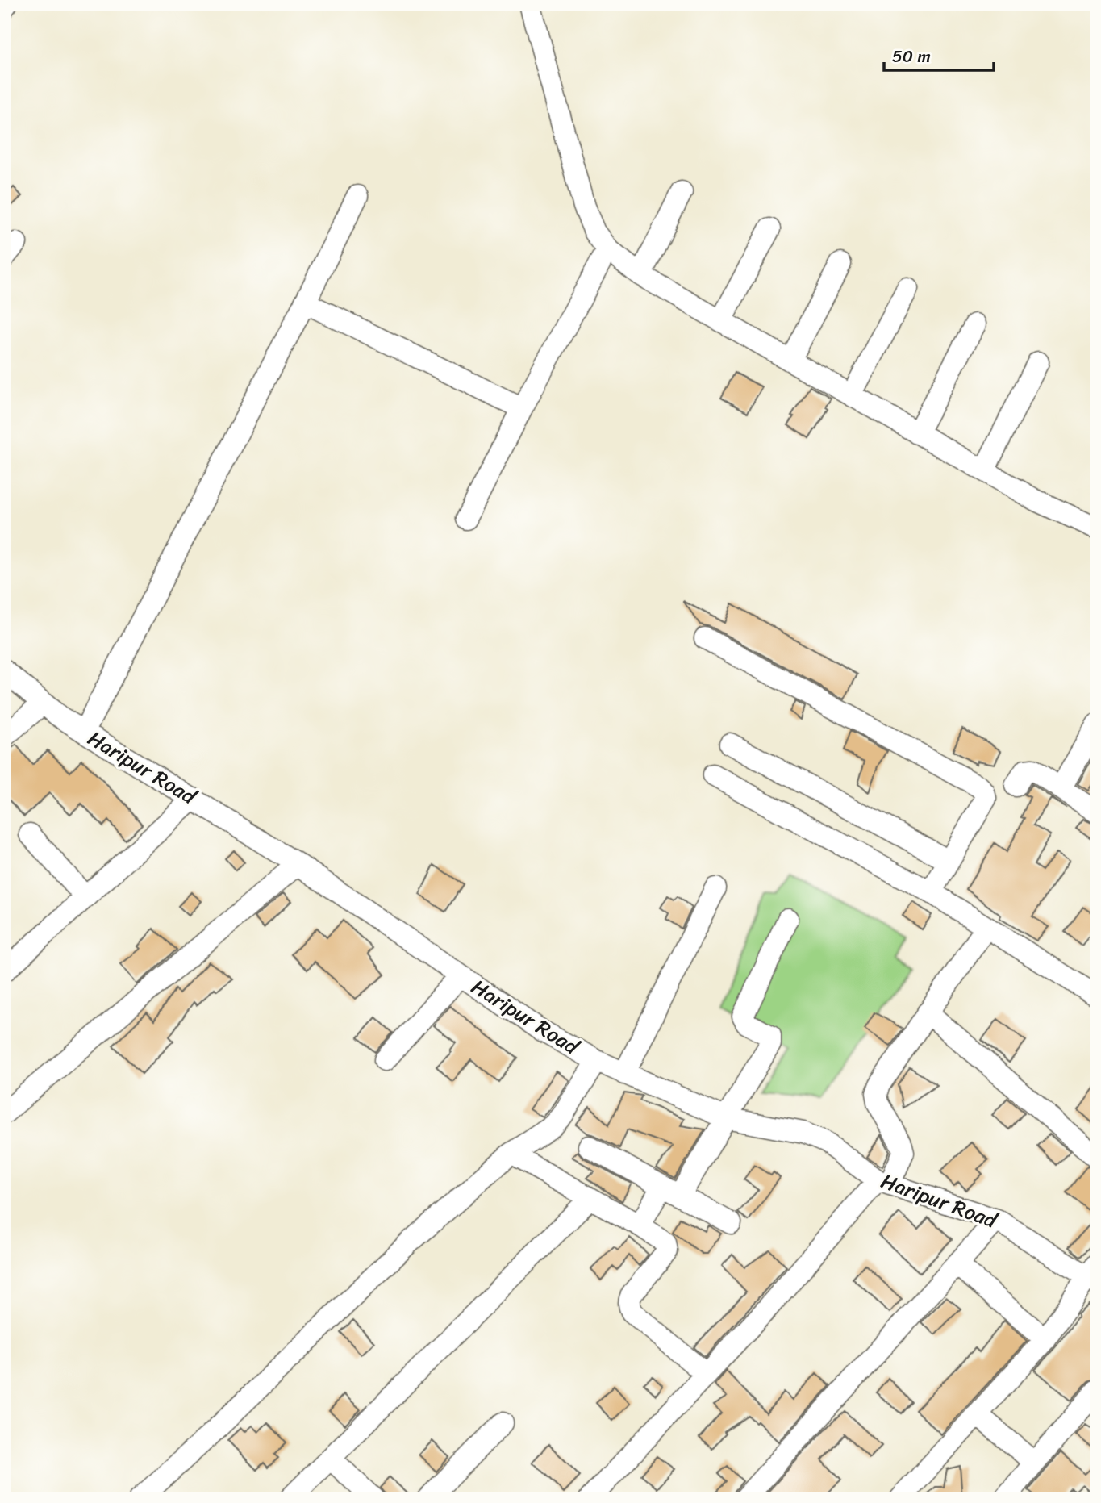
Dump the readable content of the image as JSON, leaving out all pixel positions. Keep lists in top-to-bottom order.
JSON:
{
  "streets": {
    "street": ["Haripur Road"]
  },
  "scale_bar": "50 m"
}
